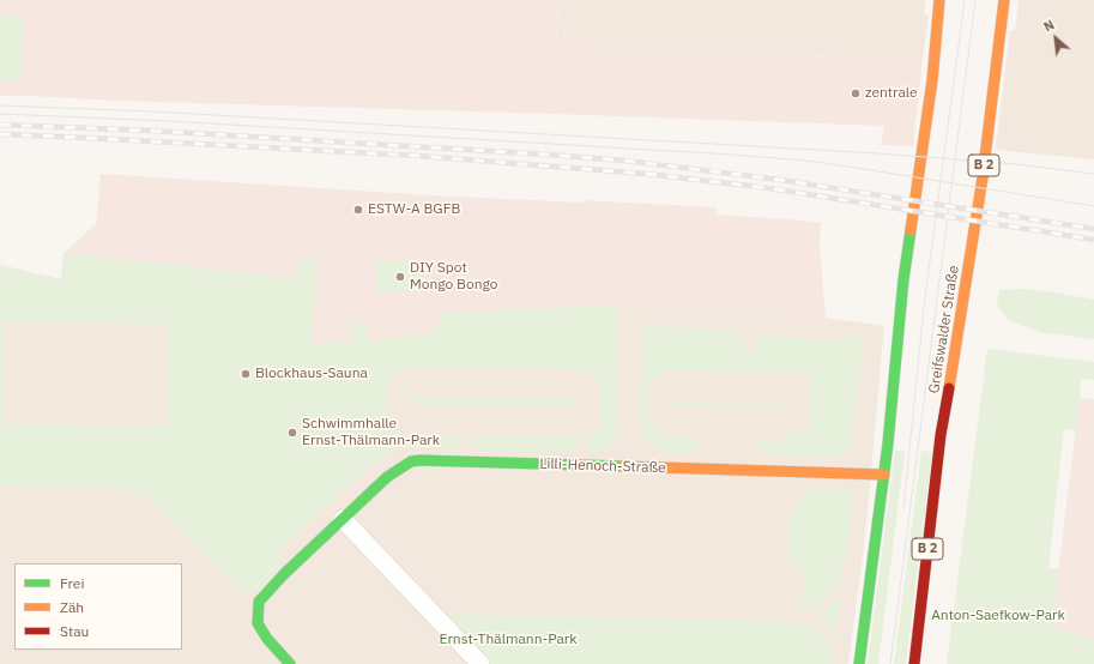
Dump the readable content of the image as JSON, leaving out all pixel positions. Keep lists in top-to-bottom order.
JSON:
{
  "streets": {
    "main road": ["B 2", "Greifswalder Straße", "Lilli-Henoch-Straße"]
  },
  "parks": ["Anton-Saefkow-Park", "Ernst-Thälmann-Park"],
  "places": [
    "zentrale",
    "ESTW-A BGFB",
    "DIY Spot Mongo Bongo",
    "Blockhaus-Sauna",
    "Schwimmhalle Ernst-Thälmann-Park"
  ],
  "legend": ["Frei", "Zäh", "Stau"],
  "north": "top left"
}
